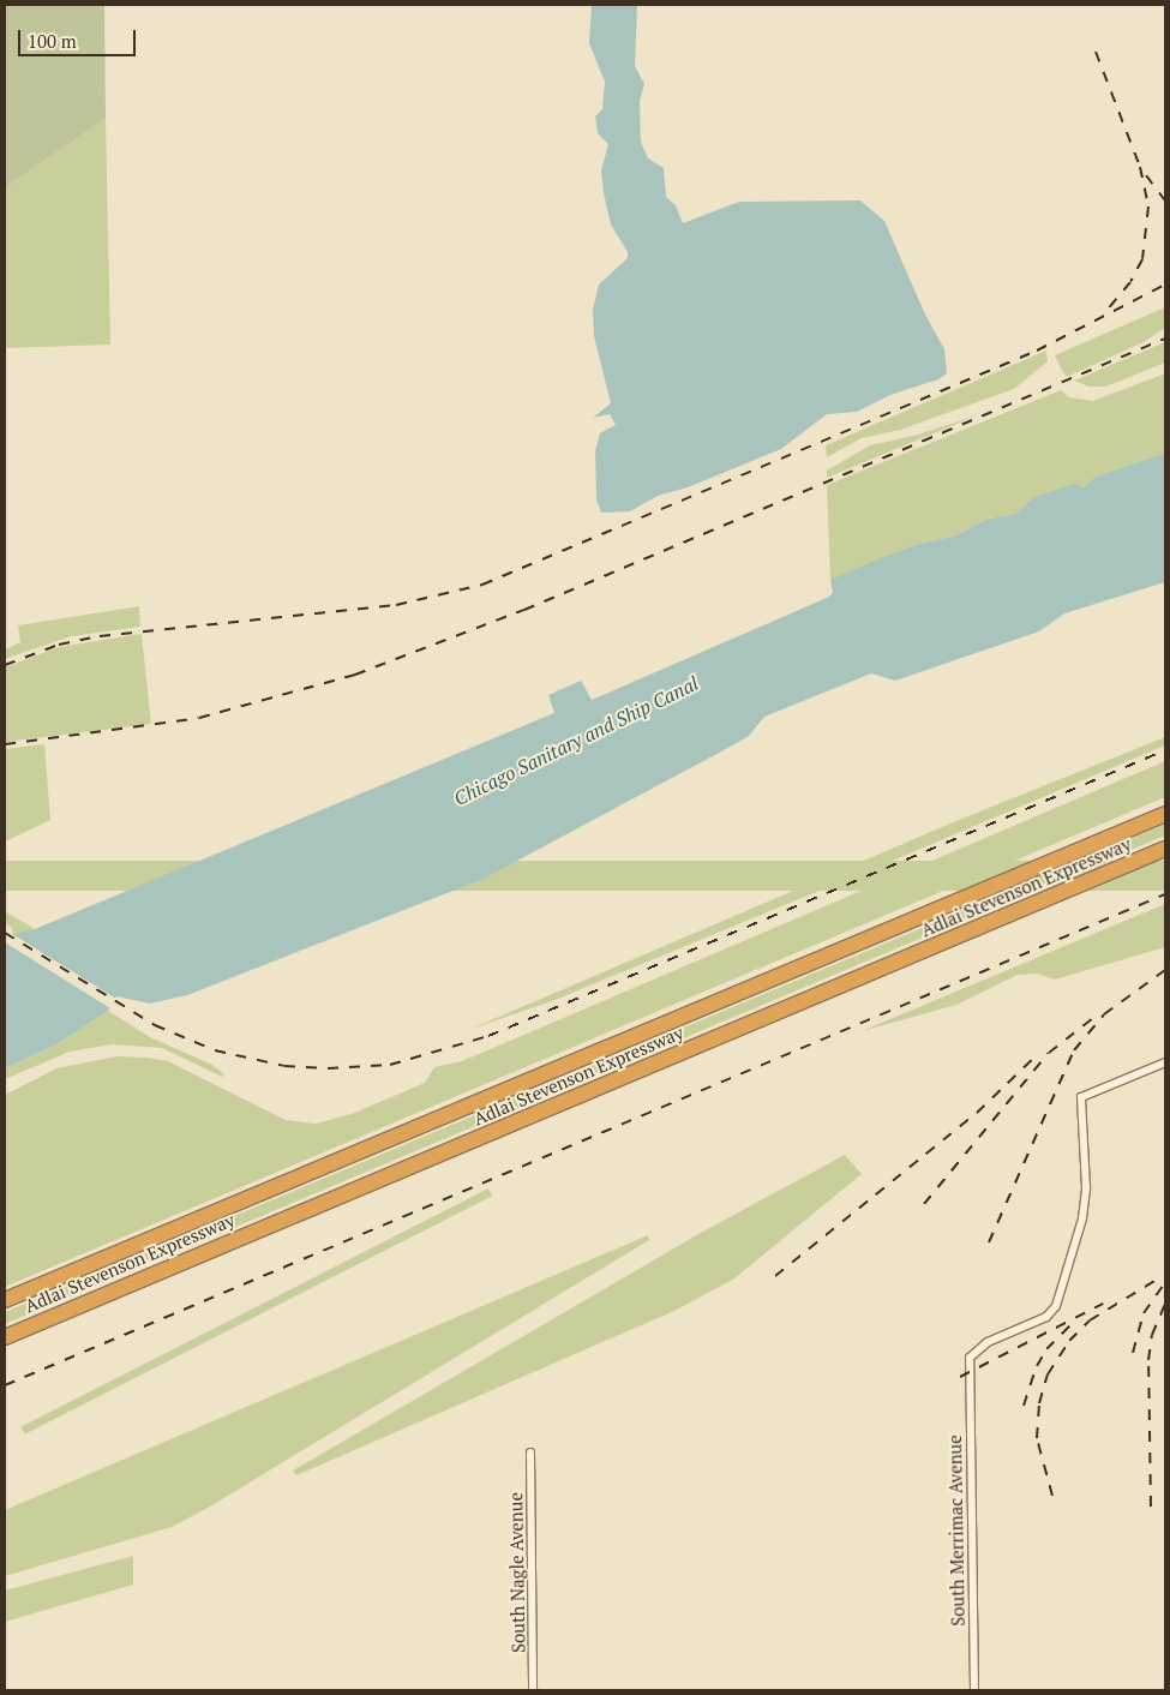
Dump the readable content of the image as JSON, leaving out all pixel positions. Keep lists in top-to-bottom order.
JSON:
{
  "streets": {
    "highway": ["Adlai Stevenson Expressway"],
    "street": ["South Merrimac Avenue", "South Nagle Avenue"]
  },
  "water": ["Chicago Sanitary and Ship Canal"],
  "scale_bar": "100 m"
}
